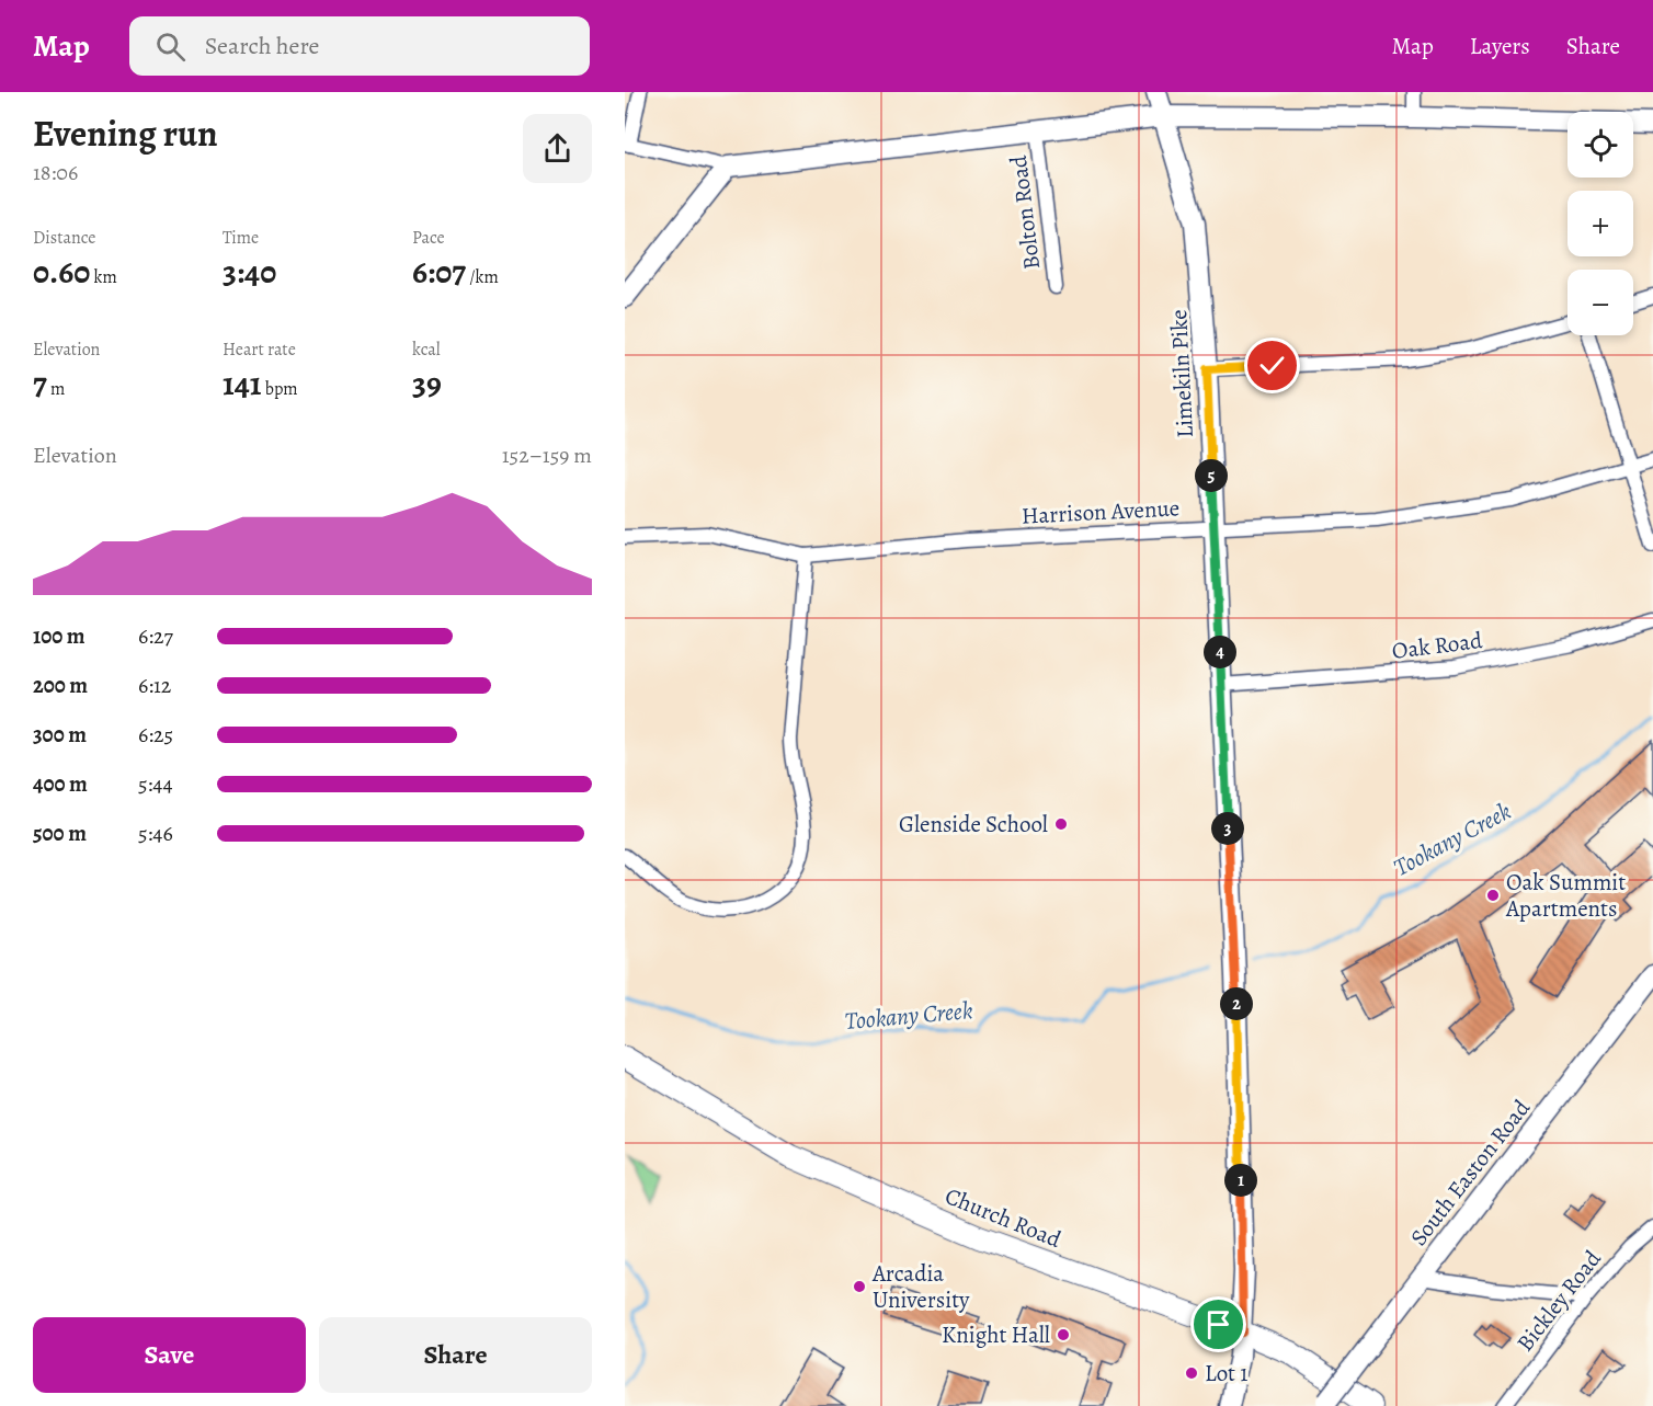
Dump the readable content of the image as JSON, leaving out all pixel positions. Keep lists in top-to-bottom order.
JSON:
{
  "streets": {
    "main road": ["Limekiln Pike", "South Easton Road", "Church Road"],
    "street": [
      "Bolton Road",
      "Harrison Avenue",
      "Oak Road",
      "Bickley Road"
    ]
  },
  "crossings": [
    ["Limekiln Pike", "Harrison Avenue"],
    ["Limekiln Pike", "Oak Road"],
    ["Limekiln Pike", "Church Road"]
  ],
  "water": ["Tookany Creek"],
  "places": [
    "Glenside School",
    "Oak Summit Apartments",
    "Arcadia University",
    "Knight Hall",
    "Lot 1"
  ],
  "page": {
    "header": "Map",
    "search": "Search here",
    "nav": ["Map", "Layers", "Share"],
    "heading": ["Evening run", "18:06"],
    "map_buttons": ["+", "−"],
    "stats": [
      ["Distance", "0.60 km"],
      ["Time", "3:40"],
      ["Pace", "6:07 /km"],
      ["Elevation", "7 m"],
      ["Heart rate", "141 bpm"],
      ["kcal", "39"]
    ],
    "chart": ["Elevation", "152–159 m"],
    "pins": [
      "5",
      "4",
      "3",
      "2",
      "1"
    ],
    "list": [
      {
        "name": "100 m",
        "note": "6:27"
      },
      {
        "name": "200 m",
        "note": "6:12"
      },
      {
        "name": "300 m",
        "note": "6:25"
      },
      {
        "name": "400 m",
        "note": "5:44"
      },
      {
        "name": "500 m",
        "note": "5:46"
      }
    ],
    "buttons": ["Save", "Share"]
  }
}
